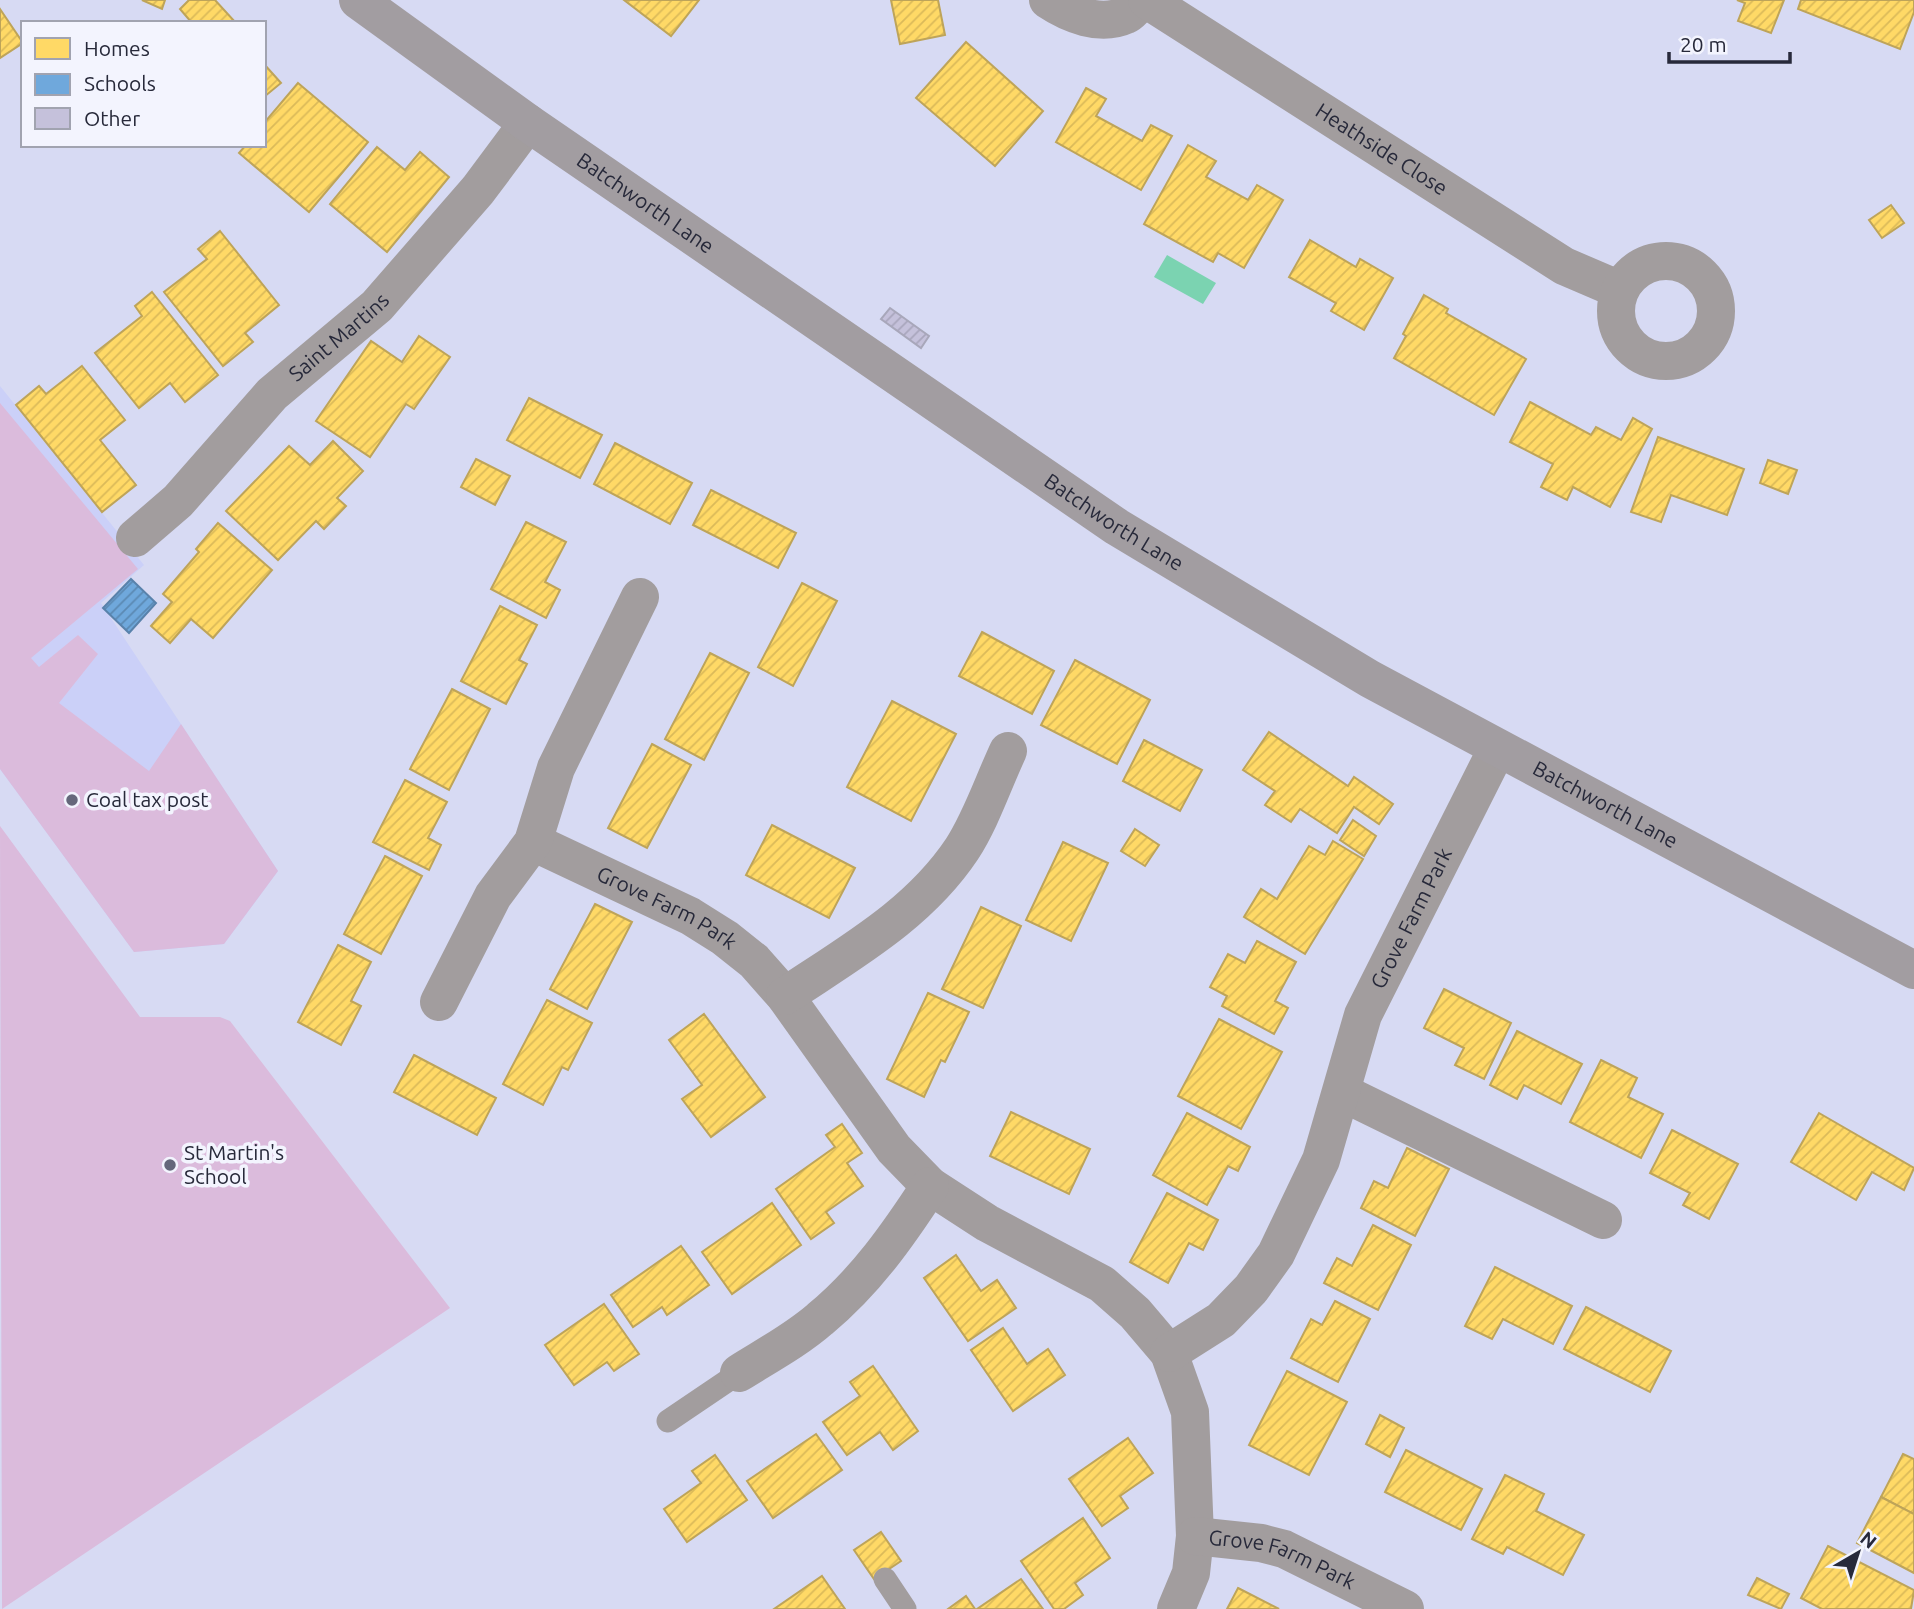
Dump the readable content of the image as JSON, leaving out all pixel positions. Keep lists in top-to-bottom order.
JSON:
{
  "streets": {
    "street": [
      "Heathside Close",
      "Batchworth Lane",
      "Saint Martins",
      "Grove Farm Park"
    ]
  },
  "crossings": [
    ["Batchworth Lane", "Saint Martins"],
    ["Batchworth Lane", "Grove Farm Park"]
  ],
  "places": ["Coal tax post", "St Martin's School"],
  "legend": ["Homes", "Schools", "Other"],
  "scale_bar": "20 m",
  "north": "top right"
}
